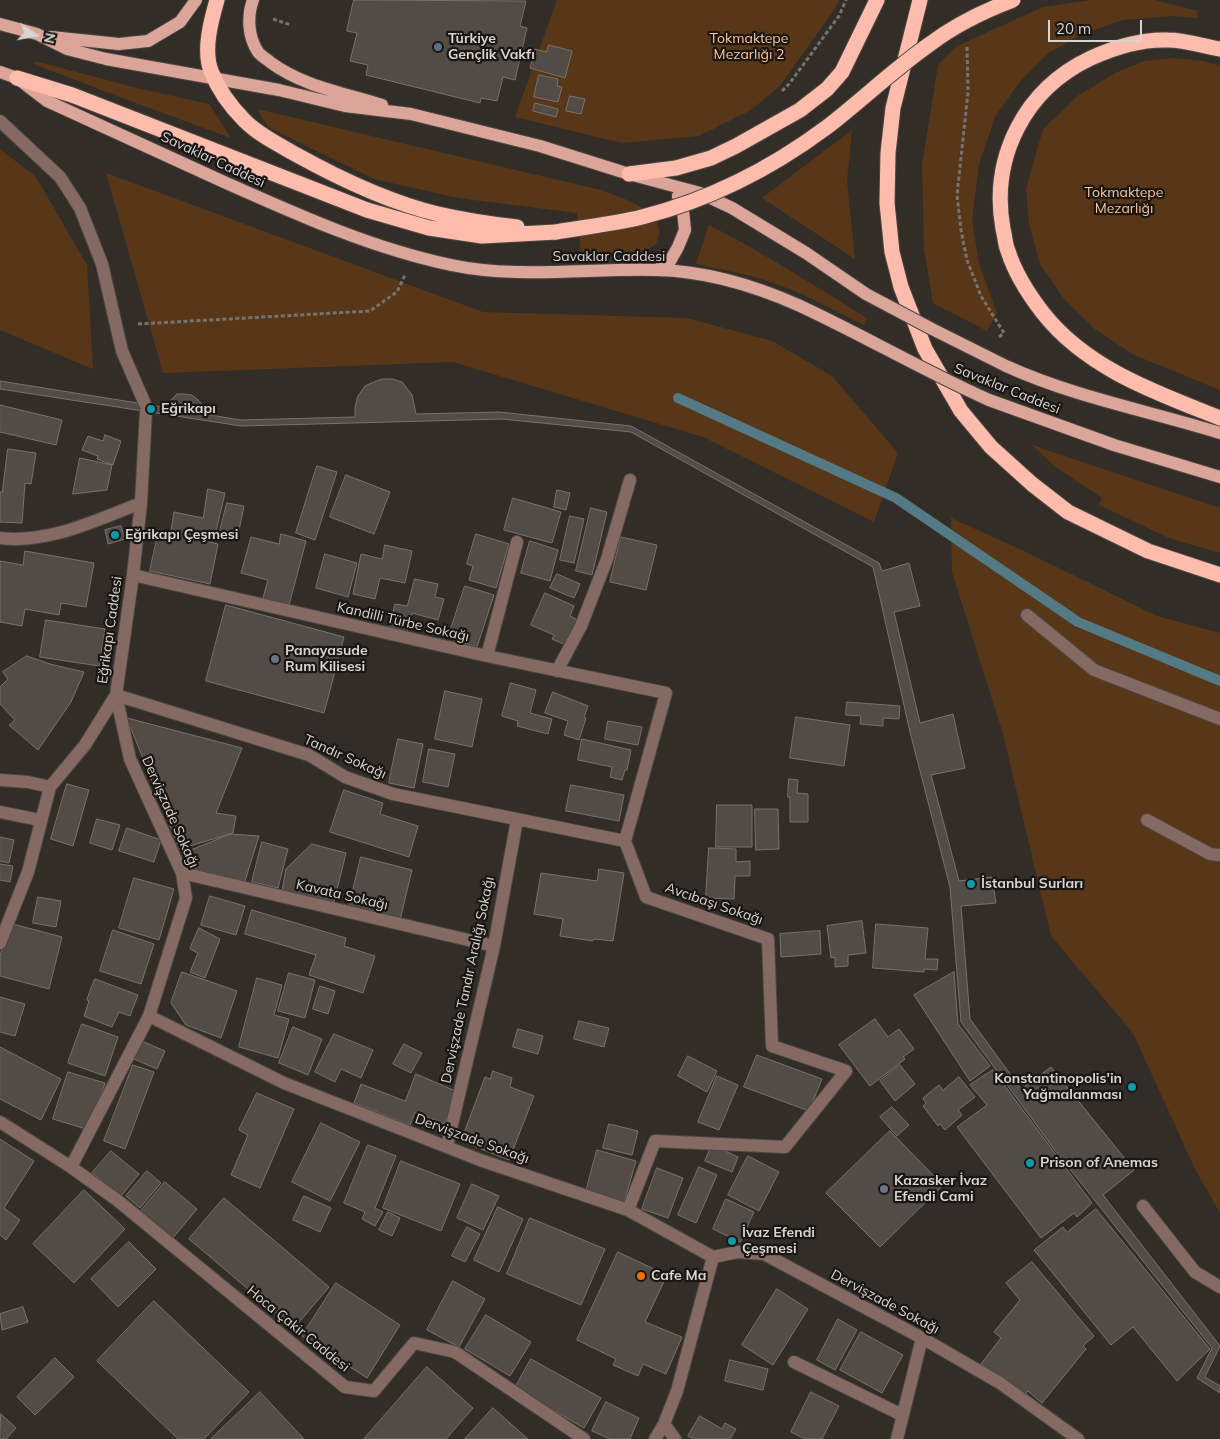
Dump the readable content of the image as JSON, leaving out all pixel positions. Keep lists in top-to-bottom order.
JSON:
{
  "streets": {
    "main road": ["Savaklar Caddesi"],
    "street": [
      "Kandilli Türbe Sokağı",
      "Eğrikapı Caddesi",
      "Tandır Sokağı",
      "Dervişzade Sokağı",
      "Kavata Sokağı",
      "Avcıbaşı Sokağı",
      "Dervişzade Tandır Aralığı Sokağı",
      "Hoca Çakir Caddesi"
    ]
  },
  "crossings": [
    ["Kandilli Türbe Sokağı", "Eğrikapı Caddesi"],
    ["Kandilli Türbe Sokağı", "Tandır Sokağı"],
    ["Kandilli Türbe Sokağı", "Avcıbaşı Sokağı"],
    ["Eğrikapı Caddesi", "Tandır Sokağı"],
    ["Eğrikapı Caddesi", "Dervişzade Sokağı"],
    ["Tandır Sokağı", "Dervişzade Sokağı"],
    ["Tandır Sokağı", "Avcıbaşı Sokağı"],
    ["Tandır Sokağı", "Dervişzade Tandır Aralığı Sokağı"],
    ["Dervişzade Sokağı", "Kavata Sokağı"],
    ["Dervişzade Sokağı", "Avcıbaşı Sokağı"],
    ["Dervişzade Sokağı", "Dervişzade Tandır Aralığı Sokağı"],
    ["Kavata Sokağı", "Dervişzade Tandır Aralığı Sokağı"]
  ],
  "parks": ["Tokmaktepe Mezarlığı 2", "Tokmaktepe Mezarlığı"],
  "places": [
    "Türkiye Gençlik Vakfı",
    "Eğrikapı",
    "Eğrikapı Çeşmesi",
    "Panayasude Rum Kilisesi",
    "İstanbul Surları",
    "Konstantinopolis'in Yağmalanması",
    "Prison of Anemas",
    "Kazasker İvaz Efendi Cami",
    "İvaz Efendi Çeşmesi",
    "Cafe Ma"
  ],
  "scale_bar": "20 m",
  "north": "right"
}
